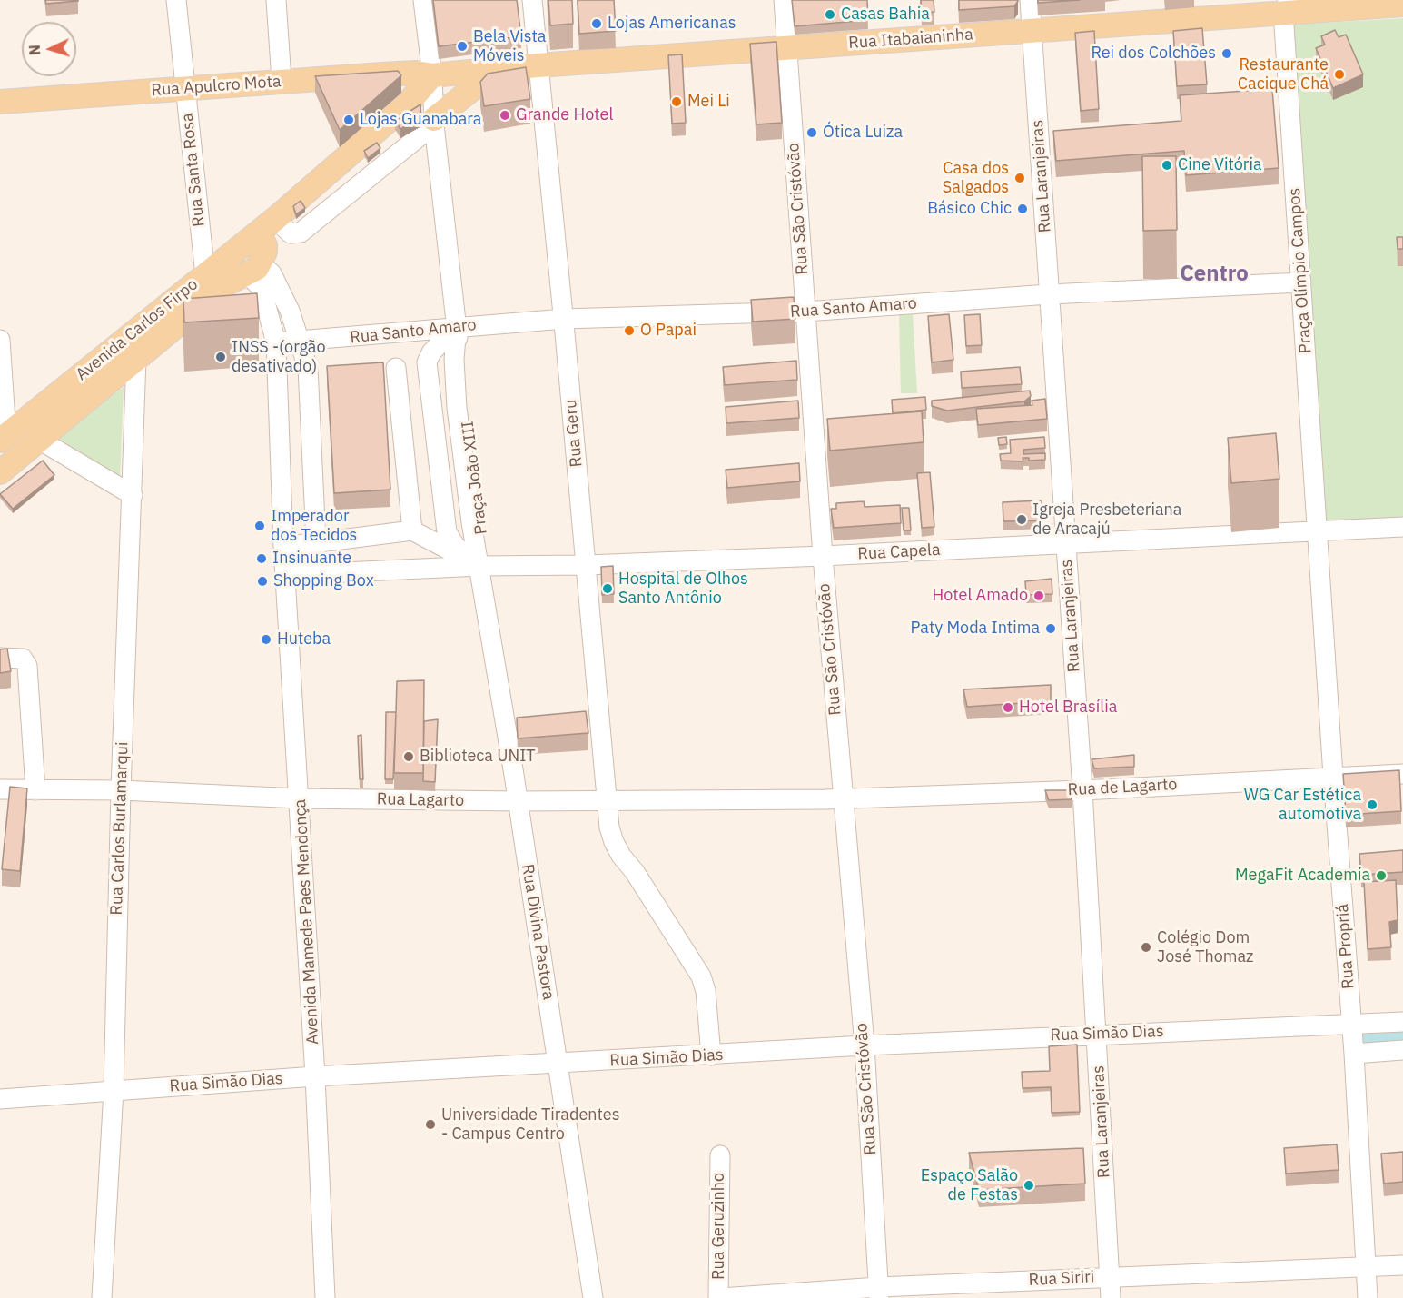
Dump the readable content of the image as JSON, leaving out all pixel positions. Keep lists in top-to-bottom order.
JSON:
{
  "streets": {
    "main road": ["Rua Itabaianinha", "Rua Apulcro Mota", "Avenida Carlos Firpo"],
    "street": [
      "Rua Santa Rosa",
      "Rua Laranjeiras",
      "Rua São Cristóvão",
      "Praça Olímpio Campos",
      "Rua Santo Amaro",
      "Rua Geru",
      "Praça João XIII",
      "Rua Capela",
      "Rua de Lagarto",
      "Rua Lagarto",
      "Rua Carlos Burlamarqui",
      "Avenida Mamede Paes Mendonça",
      "Rua Divina Pastora",
      "Rua Propriá",
      "Rua Simão Dias",
      "Rua Geruzinho",
      "Rua Siriri"
    ]
  },
  "crossings": [
    ["Rua Itabaianinha", "Rua Apulcro Mota"],
    ["Rua Itabaianinha", "Rua Laranjeiras"],
    ["Rua Itabaianinha", "Rua São Cristóvão"],
    ["Rua Itabaianinha", "Praça Olímpio Campos"],
    ["Rua Itabaianinha", "Rua Geru"],
    ["Rua Apulcro Mota", "Rua Santa Rosa"],
    ["Rua Apulcro Mota", "Avenida Carlos Firpo"],
    ["Rua Apulcro Mota", "Praça João XIII"],
    ["Rua Santa Rosa", "Avenida Carlos Firpo"],
    ["Rua Laranjeiras", "Rua Santo Amaro"],
    ["Rua Laranjeiras", "Rua Capela"],
    ["Rua Laranjeiras", "Rua de Lagarto"],
    ["Rua Laranjeiras", "Rua Simão Dias"],
    ["Rua Laranjeiras", "Rua Siriri"],
    ["Rua São Cristóvão", "Rua Santo Amaro"],
    ["Rua São Cristóvão", "Rua Capela"],
    ["Rua São Cristóvão", "Rua de Lagarto"],
    ["Rua São Cristóvão", "Rua Lagarto"],
    ["Rua São Cristóvão", "Rua Simão Dias"],
    ["Rua São Cristóvão", "Rua Siriri"],
    ["Praça Olímpio Campos", "Rua Santo Amaro"],
    ["Praça Olímpio Campos", "Rua Capela"],
    ["Praça Olímpio Campos", "Rua Propriá"],
    ["Rua Santo Amaro", "Rua Geru"],
    ["Rua Santo Amaro", "Praça João XIII"],
    ["Avenida Carlos Firpo", "Praça João XIII"],
    ["Avenida Carlos Firpo", "Rua Carlos Burlamarqui"],
    ["Rua Geru", "Rua Capela"],
    ["Rua Geru", "Rua Lagarto"],
    ["Rua Geru", "Rua Simão Dias"],
    ["Praça João XIII", "Rua Capela"],
    ["Praça João XIII", "Rua Divina Pastora"],
    ["Rua Capela", "Rua Divina Pastora"],
    ["Rua Capela", "Rua Propriá"],
    ["Rua de Lagarto", "Rua Lagarto"],
    ["Rua de Lagarto", "Rua Propriá"],
    ["Rua Lagarto", "Rua Carlos Burlamarqui"],
    ["Rua Lagarto", "Avenida Mamede Paes Mendonça"],
    ["Rua Lagarto", "Rua Divina Pastora"],
    ["Rua Carlos Burlamarqui", "Rua Simão Dias"],
    ["Avenida Mamede Paes Mendonça", "Rua Simão Dias"],
    ["Rua Divina Pastora", "Rua Simão Dias"],
    ["Rua Propriá", "Rua Simão Dias"],
    ["Rua Propriá", "Rua Siriri"],
    ["Rua Geruzinho", "Rua Siriri"]
  ],
  "districts": ["Centro"],
  "places": [
    "Casas Bahia",
    "Lojas Americanas",
    "Bela Vista Móveis",
    "Rei dos Colchões",
    "Restaurante Cacique Chá",
    "Mei Li",
    "Grande Hotel",
    "Lojas Guanabara",
    "Ótica Luiza",
    "Cine Vitória",
    "Casa dos Salgados",
    "Básico Chic",
    "O Papai",
    "INSS -(orgão desativado)",
    "Igreja Presbeteriana de Aracajú",
    "Imperador dos Tecidos",
    "Insinuante",
    "Shopping Box",
    "Hospital de Olhos Santo Antônio",
    "Hotel Amado",
    "Paty Moda Intima",
    "Huteba",
    "Hotel Brasília",
    "Biblioteca UNIT",
    "WG Car Estética automotiva",
    "MegaFit Academia",
    "Colégio Dom José Thomaz",
    "Universidade Tiradentes - Campus Centro",
    "Espaço Salão de Festas"
  ],
  "north": "left"
}
